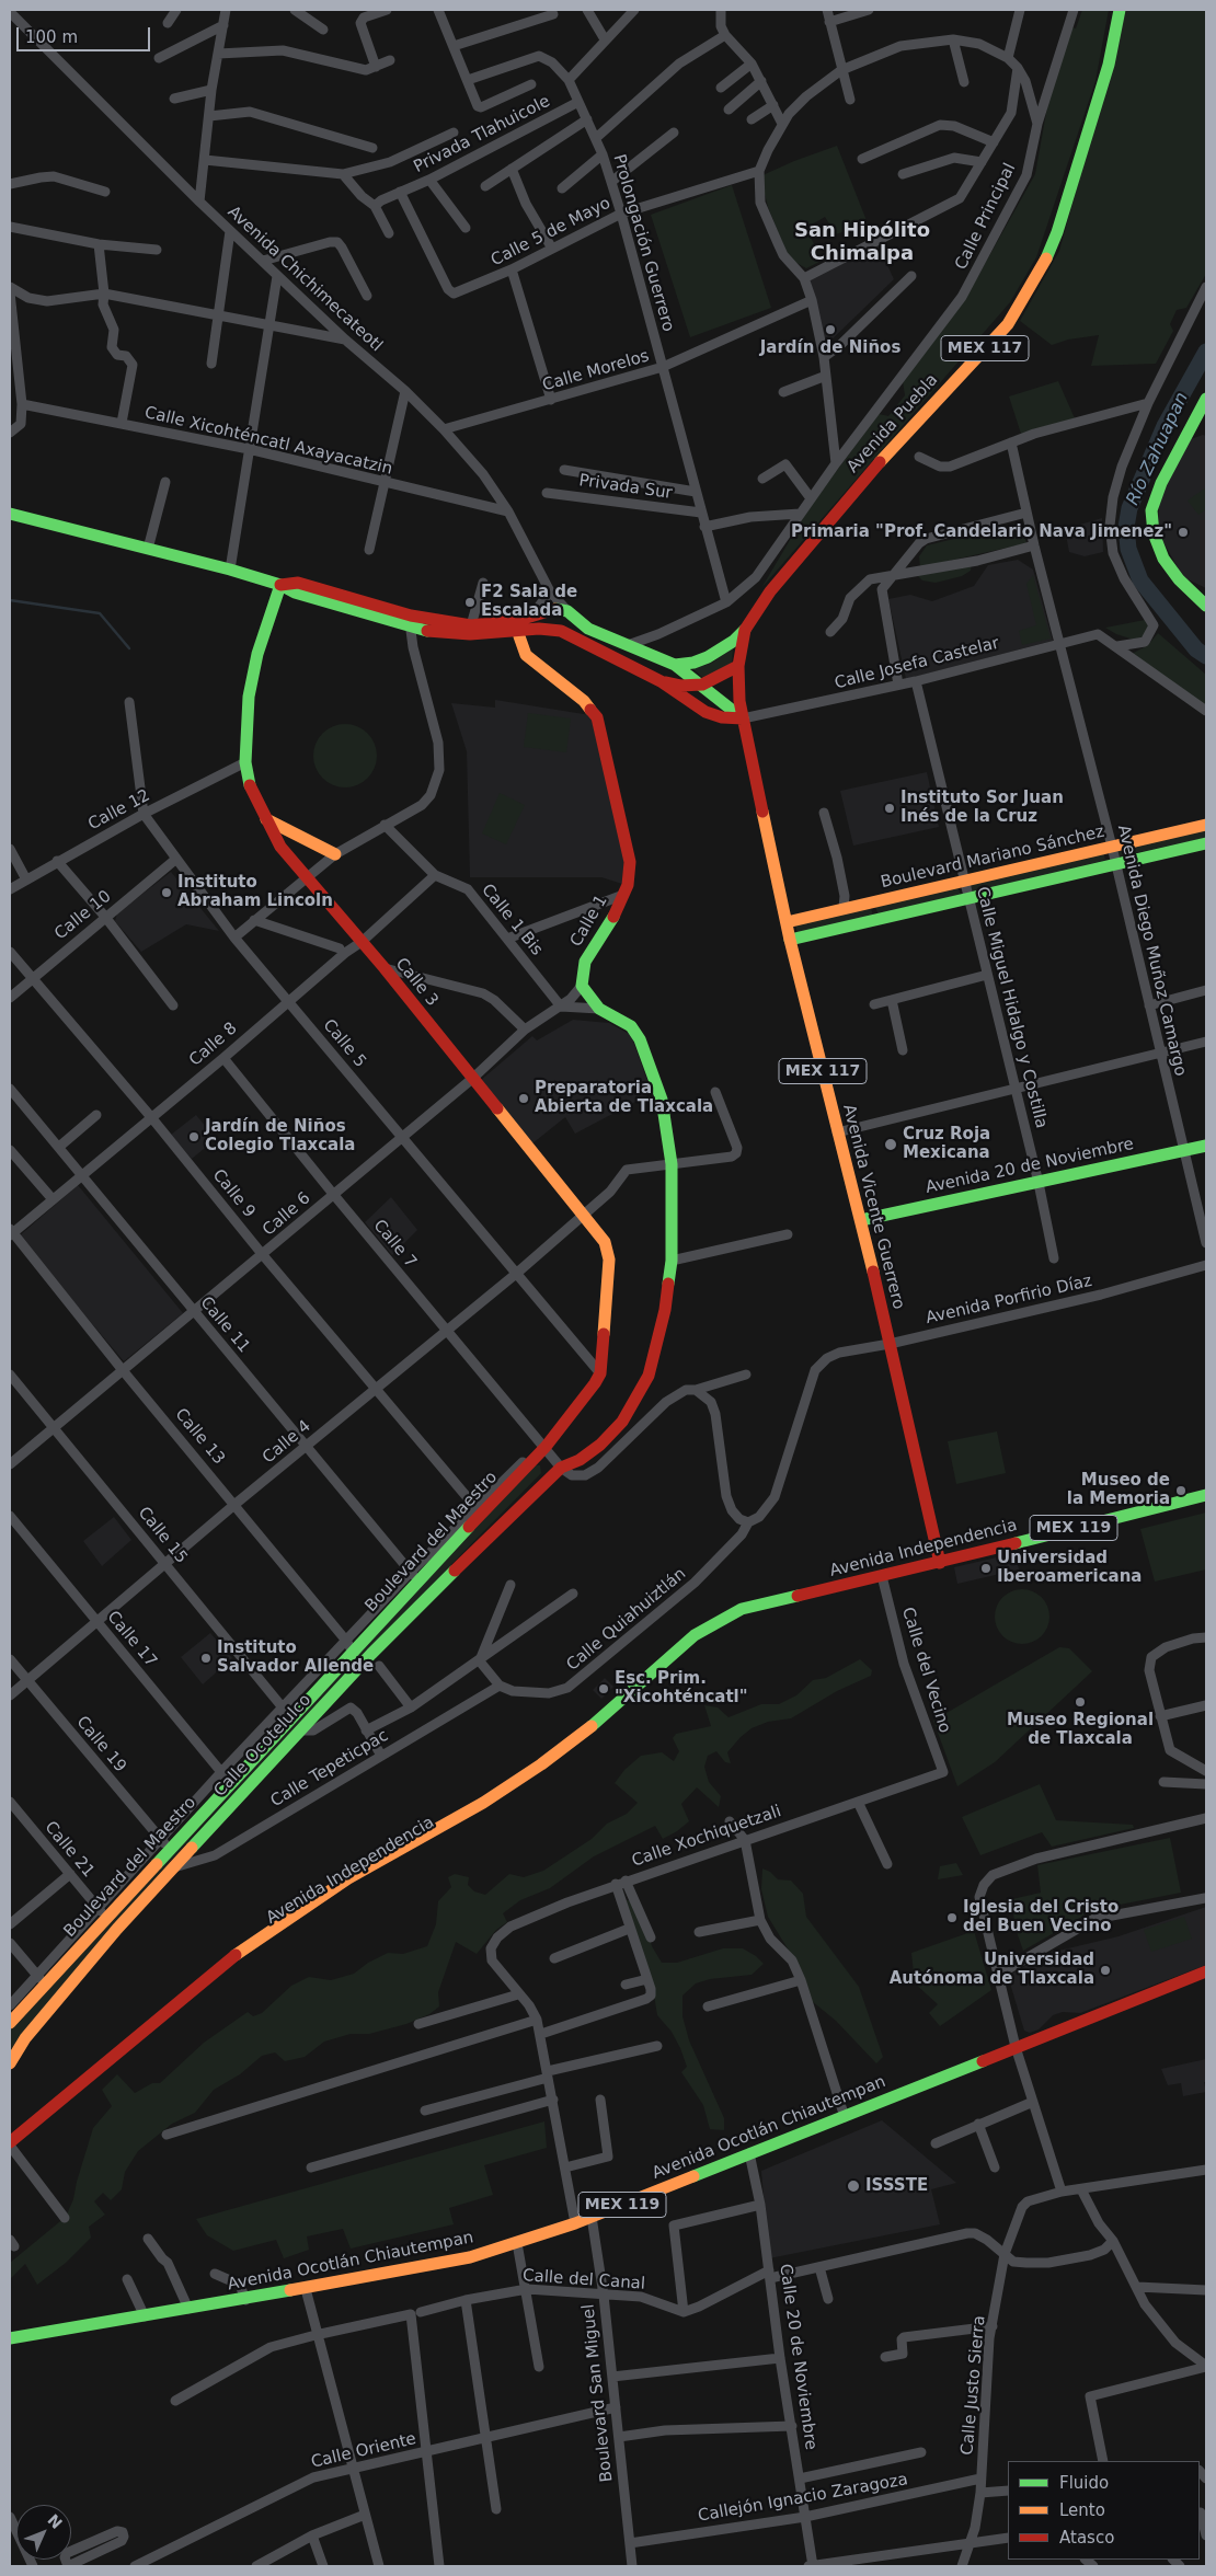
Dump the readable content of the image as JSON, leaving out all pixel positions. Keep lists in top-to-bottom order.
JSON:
{
  "streets": {
    "main road": [
      "MEX 117",
      "Avenida Puebla",
      "Boulevard Mariano Sánchez",
      "Calle 1",
      "Calle 3",
      "Avenida 20 de Noviembre",
      "Avenida Vicente Guerrero",
      "MEX 119",
      "Boulevard del Maestro",
      "Avenida Independencia",
      "Calle Ocotelulco",
      "Avenida Ocotlán Chiautempan"
    ],
    "street": [
      "Privada Tlahuicole",
      "Calle Principal",
      "Calle 5 de Mayo",
      "Prolongación Guerrero",
      "Avenida Chichimecateotl",
      "Calle Morelos",
      "Calle Xicohténcatl Axayacatzin",
      "Privada Sur",
      "Calle Josefa Castelar",
      "Calle 12",
      "Calle 10",
      "Calle 1 Bis",
      "Avenida Diego Muñoz Camargo",
      "Calle Miguel Hidalgo y Costilla",
      "Calle 5",
      "Calle 8",
      "Calle 9",
      "Calle 6",
      "Calle 7",
      "Avenida Porfirio Díaz",
      "Calle 11",
      "Calle 13",
      "Calle 4",
      "Calle 15",
      "Calle Quiahuiztlán",
      "Calle 17",
      "Calle del Vecino",
      "Calle 19",
      "Calle Tepeticpac",
      "Calle Xochiquetzali",
      "Calle 21",
      "Calle del Canal",
      "Calle 20 de Noviembre",
      "Calle Justo Sierra",
      "Boulevard San Miguel",
      "Calle Oriente",
      "Callejón Ignacio Zaragoza"
    ]
  },
  "crossings": [
    ["Privada Tlahuicole", "Calle 5 de Mayo"],
    ["Privada Tlahuicole", "Prolongación Guerrero"],
    ["Calle Principal", "Calle 5 de Mayo"],
    ["Calle Principal", "Prolongación Guerrero"],
    ["Calle 5 de Mayo", "Prolongación Guerrero"],
    ["Prolongación Guerrero", "Calle Morelos"],
    ["Prolongación Guerrero", "Privada Sur"],
    ["Avenida Chichimecateotl", "Calle Morelos"],
    ["Avenida Chichimecateotl", "Calle Xicohténcatl Axayacatzin"],
    ["Avenida Puebla", "Avenida Vicente Guerrero"],
    ["Calle Josefa Castelar", "Avenida Diego Muñoz Camargo"],
    ["Calle Josefa Castelar", "Calle Miguel Hidalgo y Costilla"],
    ["Calle Josefa Castelar", "Avenida Vicente Guerrero"],
    ["Calle 12", "Calle 3"],
    ["Calle 12", "Calle 5"],
    ["Boulevard Mariano Sánchez", "Avenida Diego Muñoz Camargo"],
    ["Boulevard Mariano Sánchez", "Calle Miguel Hidalgo y Costilla"],
    ["Boulevard Mariano Sánchez", "Avenida Vicente Guerrero"],
    ["Calle 10", "Calle 5"],
    ["Calle 10", "Calle 9"],
    ["Calle 1 Bis", "Calle 8"],
    ["Calle 1 Bis", "Calle 6"],
    ["Calle 1", "Calle 6"],
    ["Avenida Diego Muñoz Camargo", "Avenida 20 de Noviembre"],
    ["Calle 3", "Calle 5"],
    ["Calle 3", "Calle 8"],
    ["Calle 3", "Calle 6"],
    ["Calle 3", "Calle 4"],
    ["Calle 3", "Boulevard del Maestro"],
    ["Calle Miguel Hidalgo y Costilla", "Avenida 20 de Noviembre"],
    ["Calle 5", "Calle 8"],
    ["Calle 5", "Calle 6"],
    ["Calle 5", "Calle 4"],
    ["Calle 5", "Boulevard del Maestro"],
    ["Calle 8", "Calle 9"],
    ["Calle 8", "Calle 7"],
    ["Calle 8", "Calle 11"],
    ["Calle 8", "Calle 13"],
    ["Avenida 20 de Noviembre", "Avenida Vicente Guerrero"],
    ["Calle 9", "Calle 6"],
    ["Calle 9", "Calle 4"],
    ["Calle 9", "Boulevard del Maestro"],
    ["Avenida Vicente Guerrero", "Avenida Porfirio Díaz"],
    ["Avenida Vicente Guerrero", "Avenida Independencia"],
    ["Calle 6", "Calle 7"],
    ["Calle 6", "Calle 11"],
    ["Calle 6", "Calle 13"],
    ["Calle 6", "Calle 15"],
    ["Calle 7", "Calle 4"],
    ["Calle 7", "Boulevard del Maestro"],
    ["Avenida Porfirio Díaz", "Calle Quiahuiztlán"],
    ["Calle 11", "Calle 4"],
    ["Calle 11", "Boulevard del Maestro"],
    ["Calle 13", "Calle 4"],
    ["Calle 13", "Boulevard del Maestro"],
    ["Calle 13", "Calle Ocotelulco"],
    ["Calle 4", "Calle 15"],
    ["Calle 4", "Calle 17"],
    ["Calle 4", "Calle 19"],
    ["Calle 15", "Boulevard del Maestro"],
    ["Boulevard del Maestro", "Calle 17"],
    ["Boulevard del Maestro", "Calle 19"],
    ["Boulevard del Maestro", "Calle 21"],
    ["Avenida Independencia", "Calle del Vecino"],
    ["Calle Quiahuiztlán", "Calle Tepeticpac"],
    ["Calle del Vecino", "Calle Xochiquetzali"],
    ["Calle Ocotelulco", "Calle Tepeticpac"],
    ["Avenida Ocotlán Chiautempan", "Calle 20 de Noviembre"],
    ["Avenida Ocotlán Chiautempan", "Boulevard San Miguel"],
    ["Calle del Canal", "Boulevard San Miguel"],
    ["Calle 20 de Noviembre", "Callejón Ignacio Zaragoza"],
    ["Calle Justo Sierra", "Callejón Ignacio Zaragoza"],
    ["Boulevard San Miguel", "Calle Oriente"],
    ["Boulevard San Miguel", "Callejón Ignacio Zaragoza"]
  ],
  "districts": ["San Hipólito Chimalpa"],
  "water": ["Río Zahuapan"],
  "places": [
    "Jardín de Niños",
    "Primaria \"Prof. Candelario Nava Jimenez\"",
    "F2 Sala de Escalada",
    "Instituto Sor Juan Inés de la Cruz",
    "Instituto Abraham Lincoln",
    "Preparatoria Abierta de Tlaxcala",
    "Jardín de Niños Colegio Tlaxcala",
    "Cruz Roja Mexicana",
    "Museo de la Memoria",
    "Universidad Iberoamericana",
    "Instituto Salvador Allende",
    "Esc. Prim. \"Xicohténcatl\"",
    "Museo Regional de Tlaxcala",
    "Iglesia del Cristo del Buen Vecino",
    "Universidad Autónoma de Tlaxcala",
    "ISSSTE"
  ],
  "legend": ["Fluido", "Lento", "Atasco"],
  "scale_bar": "100 m",
  "north": "top right"
}
